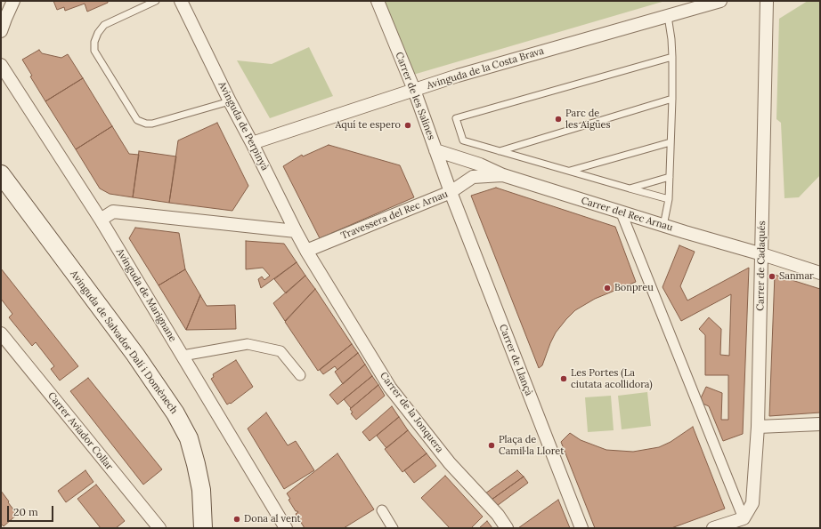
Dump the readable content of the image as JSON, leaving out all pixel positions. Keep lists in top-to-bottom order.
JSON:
{
  "streets": {
    "main road": ["Avinguda de Salvador Dalí i Domènech"],
    "street": [
      "Avinguda de la Costa Brava",
      "Carrer de les Salines",
      "Avinguda de Perpinyà",
      "Carrer del Rec Arnau",
      "Travessera del Rec Arnau",
      "Carrer de Cadaqués",
      "Avinguda de Marignane",
      "Carrer de Llançà",
      "Carrer de la Jonquera",
      "Carrer Aviador Collar"
    ]
  },
  "crossings": [
    ["Avinguda de la Costa Brava", "Carrer de les Salines"],
    ["Avinguda de la Costa Brava", "Avinguda de Perpinyà"],
    ["Carrer de les Salines", "Carrer del Rec Arnau"],
    ["Carrer de les Salines", "Travessera del Rec Arnau"],
    ["Carrer de les Salines", "Carrer de Llançà"],
    ["Avinguda de Perpinyà", "Travessera del Rec Arnau"],
    ["Avinguda de Perpinyà", "Carrer de la Jonquera"],
    ["Carrer del Rec Arnau", "Travessera del Rec Arnau"],
    ["Carrer del Rec Arnau", "Carrer de Cadaqués"],
    ["Travessera del Rec Arnau", "Carrer de Llançà"],
    ["Travessera del Rec Arnau", "Carrer de la Jonquera"]
  ],
  "places": [
    "Parc de les Aigües",
    "Aquí te espero",
    "Sanmar",
    "Bonpreu",
    "Les Portes (La ciutata acollidora)",
    "Plaça de Camil·la Lloret",
    "Dona al vent"
  ],
  "scale_bar": "20 m"
}
